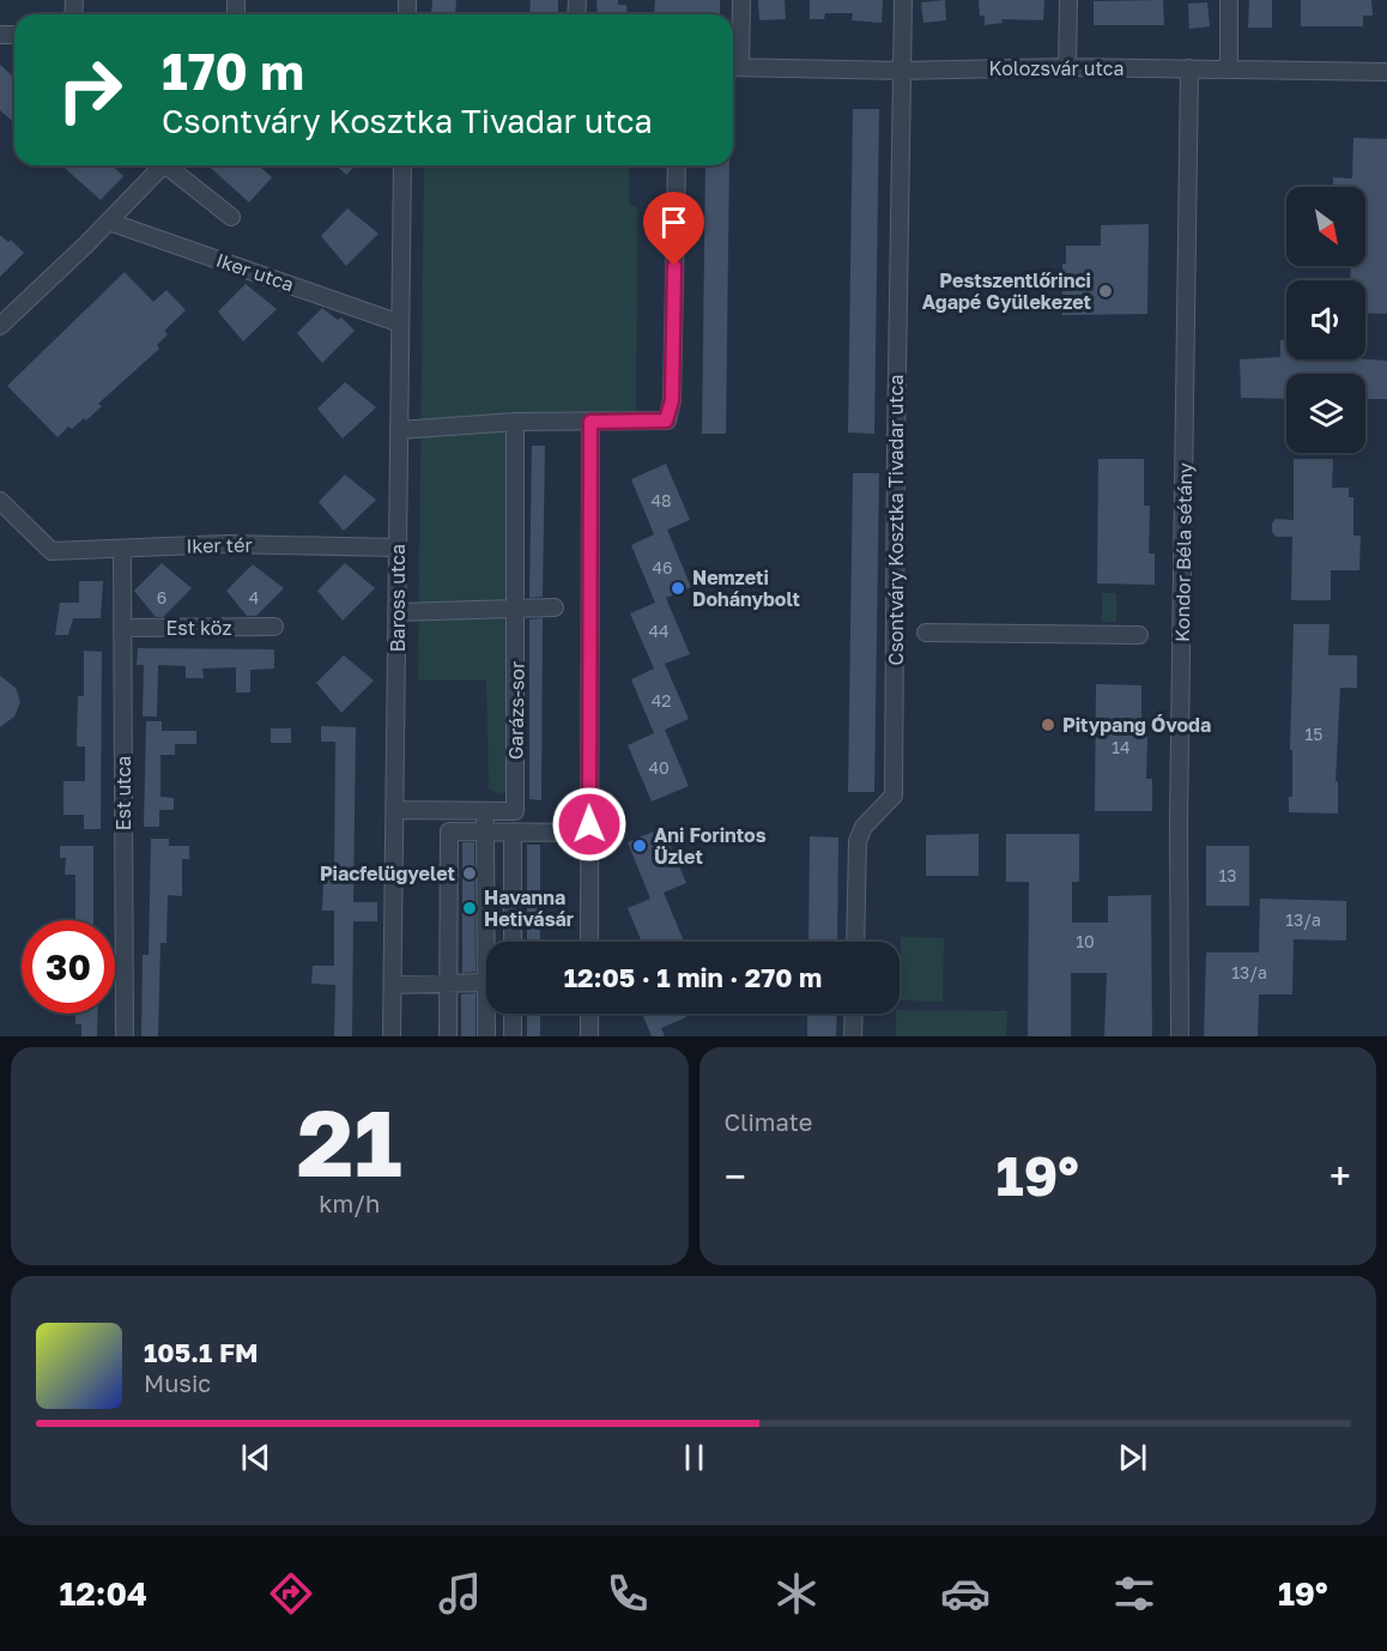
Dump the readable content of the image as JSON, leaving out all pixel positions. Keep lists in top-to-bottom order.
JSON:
{
  "streets": {
    "street": [
      "Kolozsvár utca",
      "Iker utca",
      "Csontváry Kosztka Tivadar utca",
      "Iker tér",
      "Kondor Béla sétány",
      "Baross utca",
      "Est köz",
      "Garázs-sor",
      "Est utca"
    ]
  },
  "crossings": [
    ["Kolozsvár utca", "Csontváry Kosztka Tivadar utca"],
    ["Kolozsvár utca", "Kondor Béla sétány"],
    ["Iker utca", "Baross utca"],
    ["Iker tér", "Baross utca"],
    ["Iker tér", "Est utca"],
    ["Est köz", "Est utca"]
  ],
  "places": [
    "Pestszentlőrinci Agapé Gyülekezet",
    "Nemzeti Dohánybolt",
    "Pitypang Óvoda",
    "Ani Forintos Üzlet",
    "Piacfelügyelet",
    "Havanna Hetivásár"
  ],
  "house_numbers": [
    "48",
    "46",
    "6",
    "4",
    "44",
    "42",
    "15",
    "14",
    "40",
    "13",
    "13/a",
    "10",
    "13/a"
  ],
  "north": "bottom right",
  "page": {
    "turn": ["170 m", "Csontváry Kosztka Tivadar utca"],
    "limit": "30",
    "trip": "12:05 · 1 min · 270 m",
    "tile": [
      ["21", "km/h"],
      "Climate"
    ],
    "heat": ["−", "19°", "+"],
    "song": ["105.1 FM", "Music"],
    "tabs": ["12:04", "19°"]
  }
}
